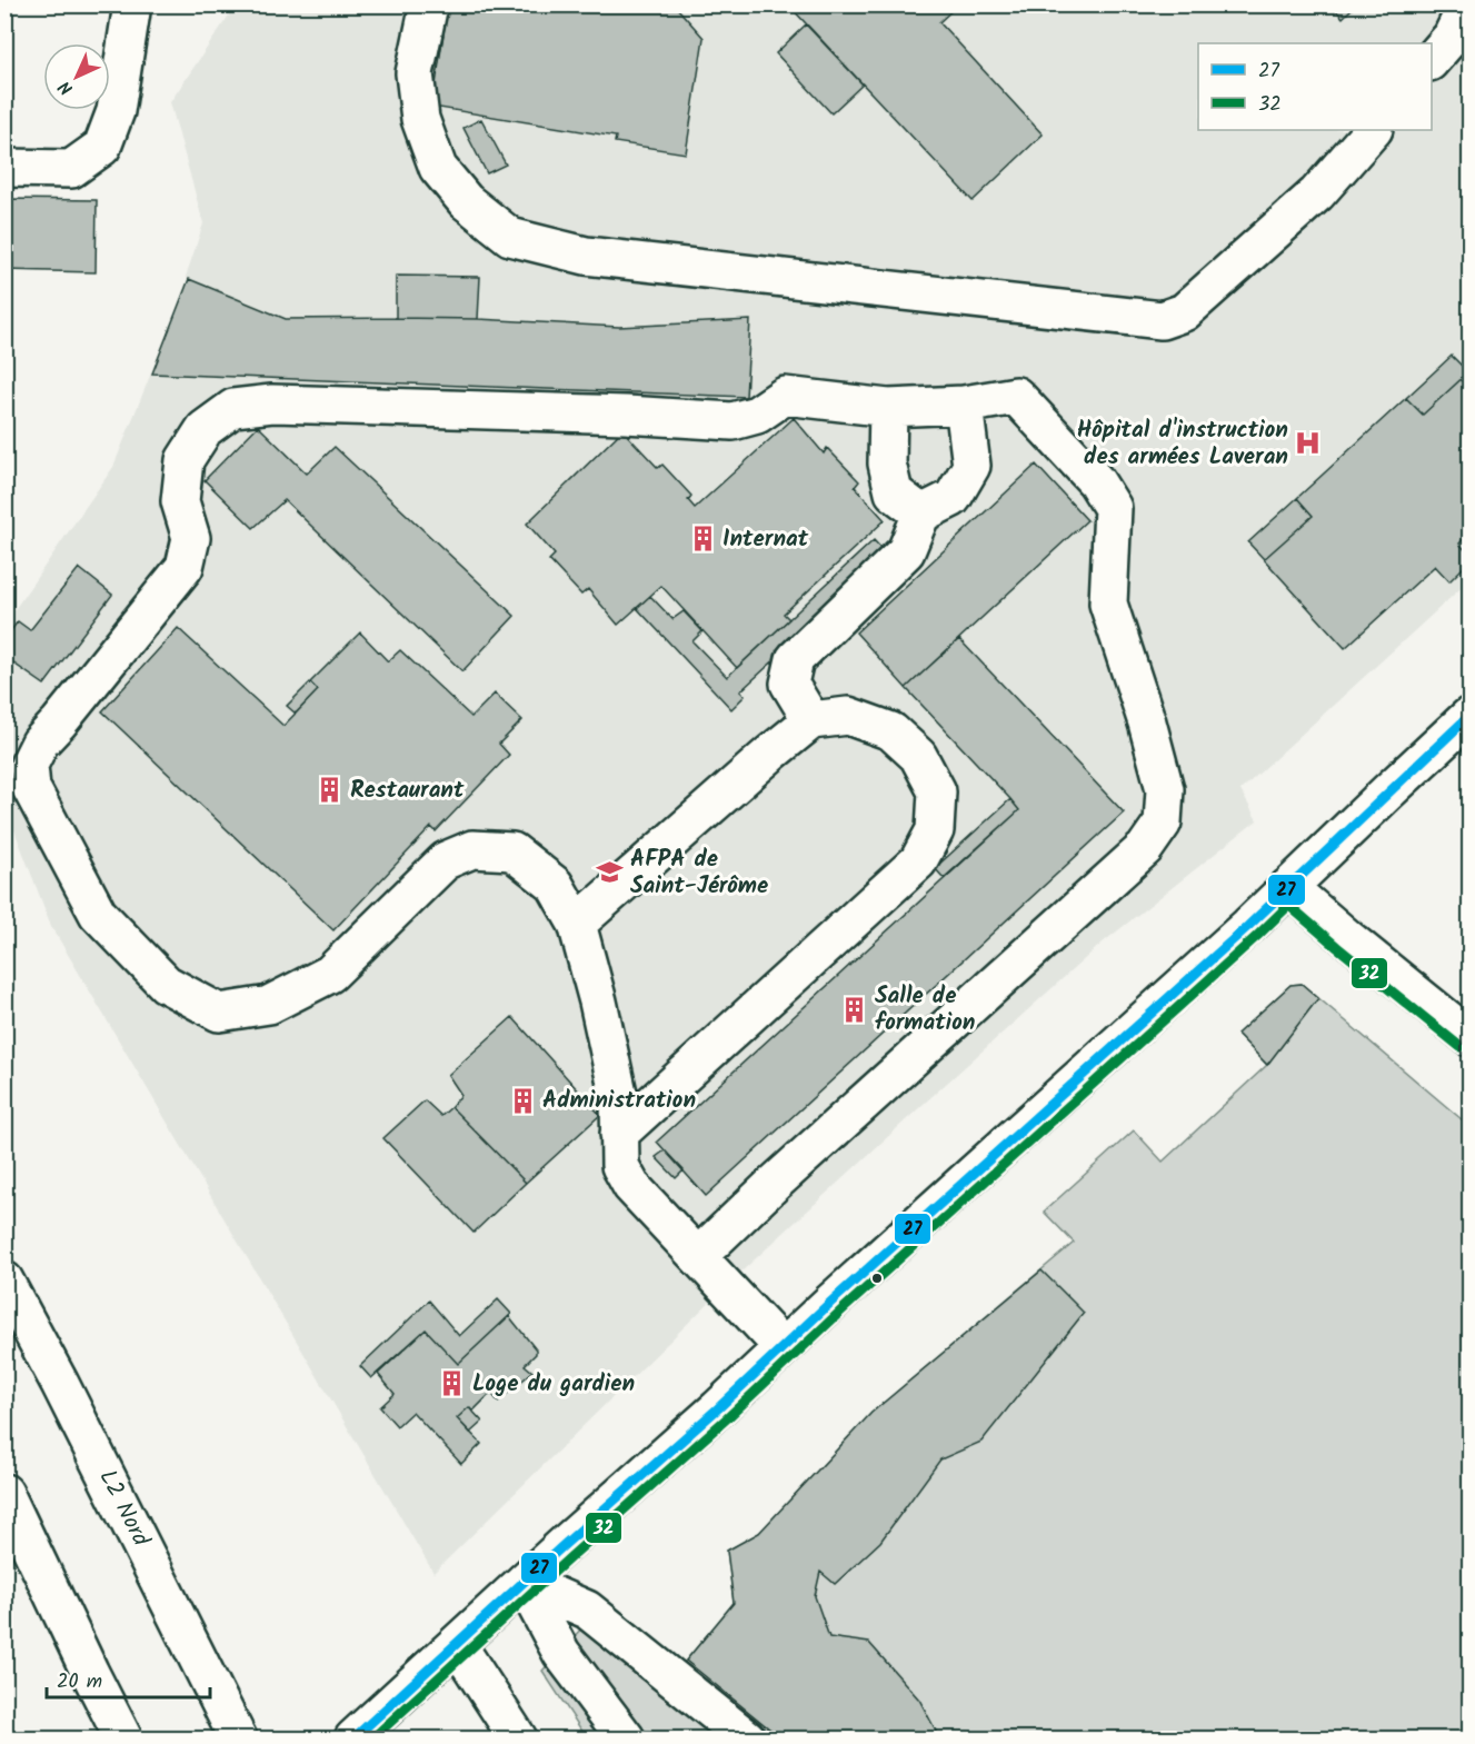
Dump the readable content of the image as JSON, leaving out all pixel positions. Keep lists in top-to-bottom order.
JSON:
{
  "streets": {
    "main road": ["L2 Nord"]
  },
  "places": {
    "hospital": ["Hôpital d'instruction des armées Laveran"],
    "building": [
      "Internat",
      "Restaurant",
      "Salle de formation",
      "Administration",
      "Loge du gardien"
    ],
    "school or university": ["AFPA de Saint-Jérôme"]
  },
  "lines": ["transit line 27", "transit line 32"],
  "legend": ["27", "32"],
  "scale_bar": "20 m",
  "north": "bottom left"
}
